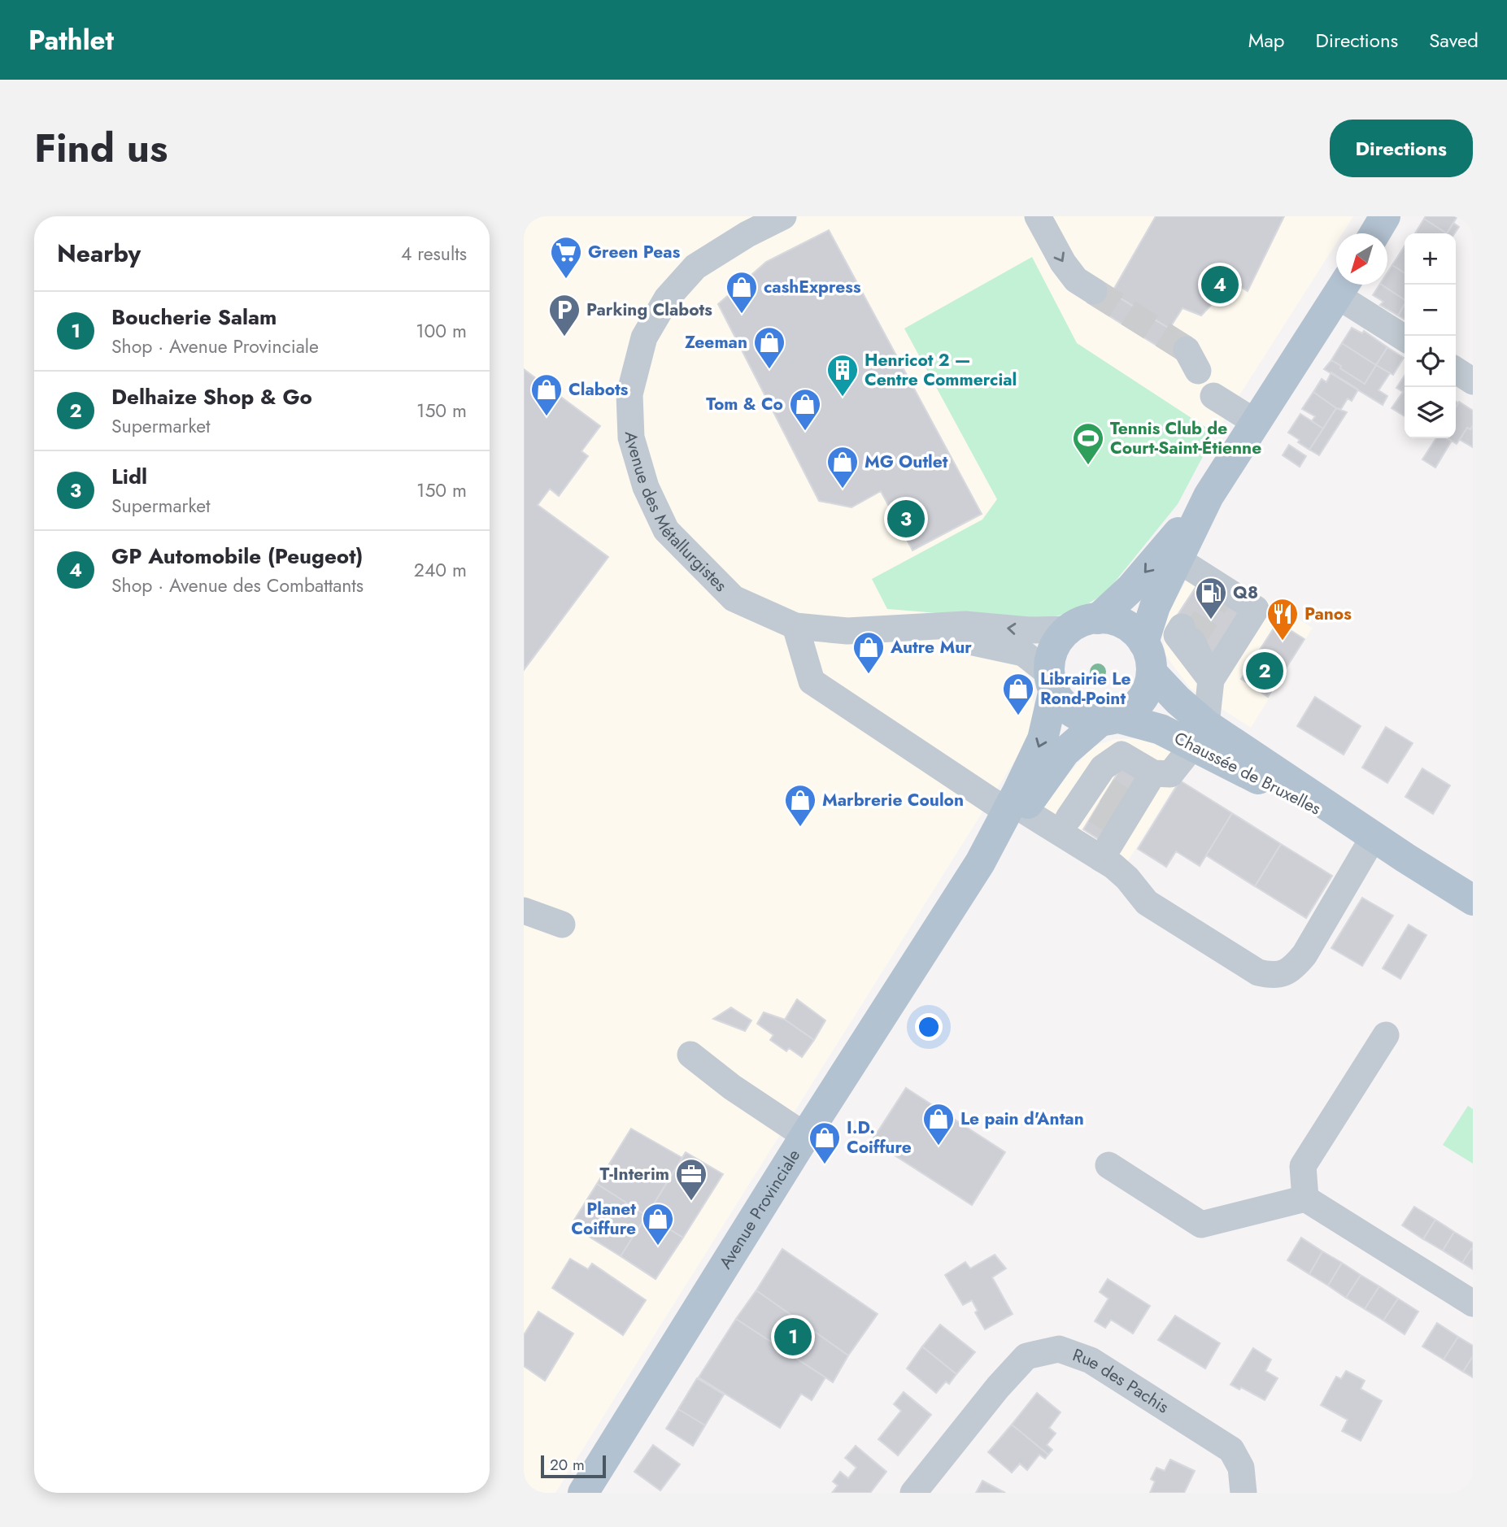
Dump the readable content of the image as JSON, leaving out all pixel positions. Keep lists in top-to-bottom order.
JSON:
{
  "streets": {
    "main road": ["Chaussée de Bruxelles", "Avenue Provinciale"],
    "street": ["Avenue des Métallurgistes", "Rue des Pachis"]
  },
  "crossings": [
    ["Avenue des Métallurgistes", "Chaussée de Bruxelles"]
  ],
  "places": {
    "supermarket": ["Green Peas"],
    "shop": [
      "cashExpress",
      "Zeeman",
      "Clabots",
      "Tom & Co",
      "MG Outlet",
      "Autre Mur",
      "Librairie Le Rond-Point",
      "Marbrerie Coulon",
      "Le pain d'Antan",
      "I.D. Coiffure",
      "Planet Coiffure"
    ],
    "parking": ["Parking Clabots"],
    "building": ["Henricot 2 — Centre Commercial"],
    "sports": ["Tennis Club de Court-Saint-Étienne"],
    "fuel station": ["Q8"],
    "restaurant": ["Panos"],
    "office": ["T-Interim"]
  },
  "scale_bar": "20 m",
  "north": "bottom left",
  "page": {
    "header": "Pathlet",
    "nav": ["Map", "Directions", "Saved"],
    "title": "Find us",
    "buttons": "Directions",
    "heading": ["Nearby", "4 results"],
    "map_buttons": ["+", "−"],
    "pins": [
      "4",
      "3",
      "2",
      "1"
    ],
    "list": [
      {
        "mark": "1",
        "name": "Boucherie Salam",
        "note": "Shop · Avenue Provinciale",
        "value": "100 m"
      },
      {
        "mark": "2",
        "name": "Delhaize Shop & Go",
        "note": "Supermarket",
        "value": "150 m"
      },
      {
        "mark": "3",
        "name": "Lidl",
        "note": "Supermarket",
        "value": "150 m"
      },
      {
        "mark": "4",
        "name": "GP Automobile (Peugeot)",
        "note": "Shop · Avenue des Combattants",
        "value": "240 m"
      }
    ],
    "scale": "20 m"
  }
}
